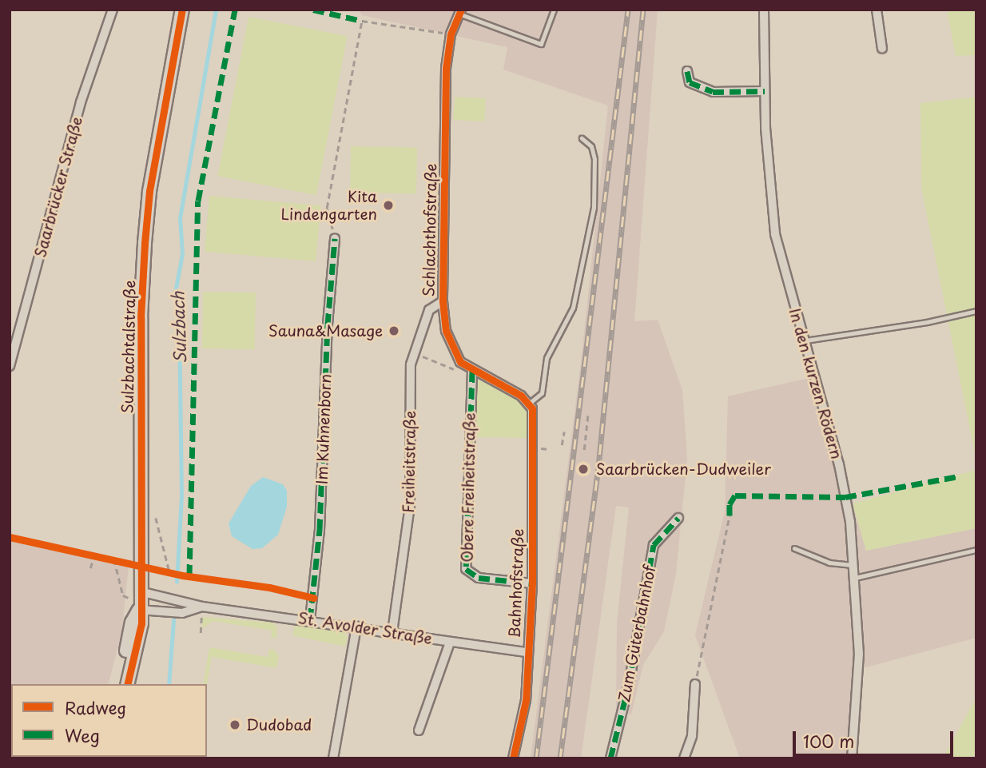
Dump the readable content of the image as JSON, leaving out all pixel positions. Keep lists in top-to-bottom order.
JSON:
{
  "streets": {
    "main road": ["Sulzbachtalstraße"],
    "street": [
      "Saarbrücker Straße",
      "Schlachthofstraße",
      "In den kurzen Rödern",
      "Im Kuhnenborn",
      "Freiheitstraße",
      "Obere Freiheitstraße",
      "Bahnhofstraße",
      "St. Avolder Straße",
      "Zum Güterbahnhof"
    ]
  },
  "crossings": [
    ["Schlachthofstraße", "Freiheitstraße"],
    ["Schlachthofstraße", "Obere Freiheitstraße"],
    ["Schlachthofstraße", "Bahnhofstraße"],
    ["Sulzbachtalstraße", "St. Avolder Straße"],
    ["Im Kuhnenborn", "St. Avolder Straße"],
    ["Freiheitstraße", "St. Avolder Straße"],
    ["Obere Freiheitstraße", "Bahnhofstraße"],
    ["Bahnhofstraße", "St. Avolder Straße"]
  ],
  "water": ["Sulzbach"],
  "places": [
    "Kita Lindengarten",
    "Sauna&Masage",
    "Saarbrücken-Dudweiler",
    "Dudobad"
  ],
  "legend": ["Radweg", "Weg"],
  "scale_bar": "100 m"
}
